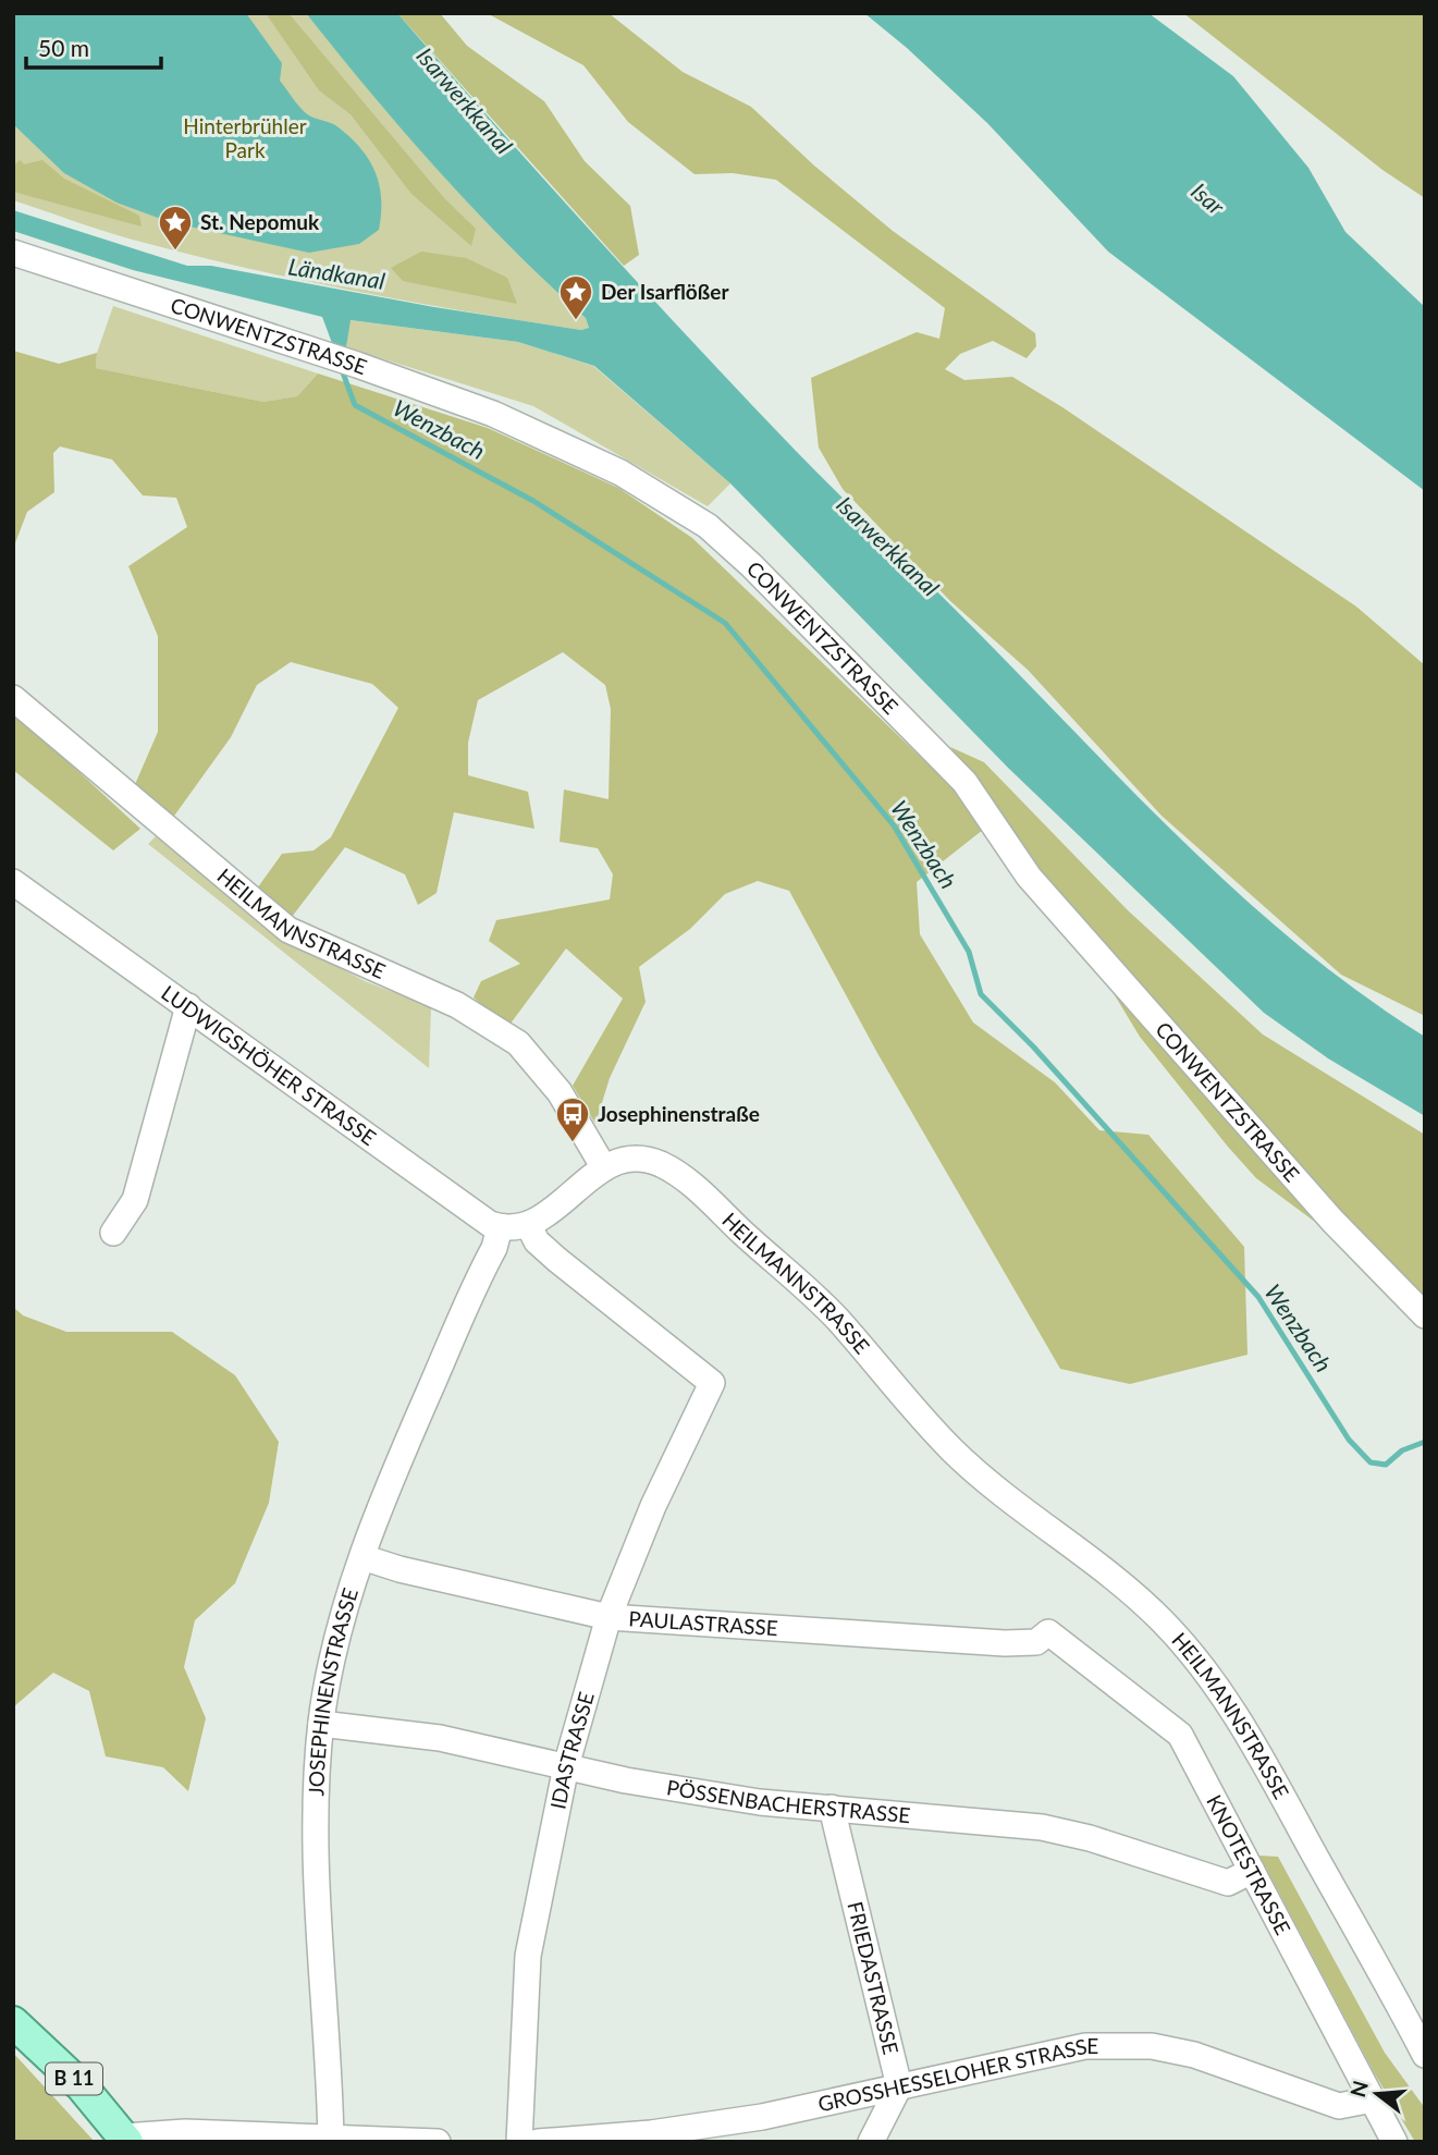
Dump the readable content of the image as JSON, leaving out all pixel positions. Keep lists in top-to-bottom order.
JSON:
{
  "streets": {
    "main road": ["B 11"],
    "street": [
      "CONWENTZSTRASSE",
      "HEILMANNSTRASSE",
      "LUDWIGSHÖHER STRASSE",
      "PAULASTRASSE",
      "JOSEPHINENSTRASSE",
      "IDASTRASSE",
      "PÖSSENBACHERSTRASSE",
      "KNOTESTRASSE",
      "FRIEDASTRASSE",
      "GROSSHESSELOHER STRASSE"
    ]
  },
  "crossings": [
    ["LUDWIGSHÖHER STRASSE", "JOSEPHINENSTRASSE"],
    ["PAULASTRASSE", "JOSEPHINENSTRASSE"],
    ["PAULASTRASSE", "IDASTRASSE"],
    ["PAULASTRASSE", "KNOTESTRASSE"],
    ["JOSEPHINENSTRASSE", "PÖSSENBACHERSTRASSE"],
    ["IDASTRASSE", "PÖSSENBACHERSTRASSE"],
    ["PÖSSENBACHERSTRASSE", "KNOTESTRASSE"],
    ["PÖSSENBACHERSTRASSE", "FRIEDASTRASSE"],
    ["KNOTESTRASSE", "GROSSHESSELOHER STRASSE"],
    ["FRIEDASTRASSE", "GROSSHESSELOHER STRASSE"]
  ],
  "water": [
    "Isarwerkkanal",
    "Isar",
    "Ländkanal",
    "Wenzbach"
  ],
  "parks": ["Hinterbrühler Park"],
  "places": {
    "place": ["St. Nepomuk", "Der Isarflößer"],
    "bus stop": ["Josephinenstraße"]
  },
  "scale_bar": "50 m",
  "north": "left"
}
